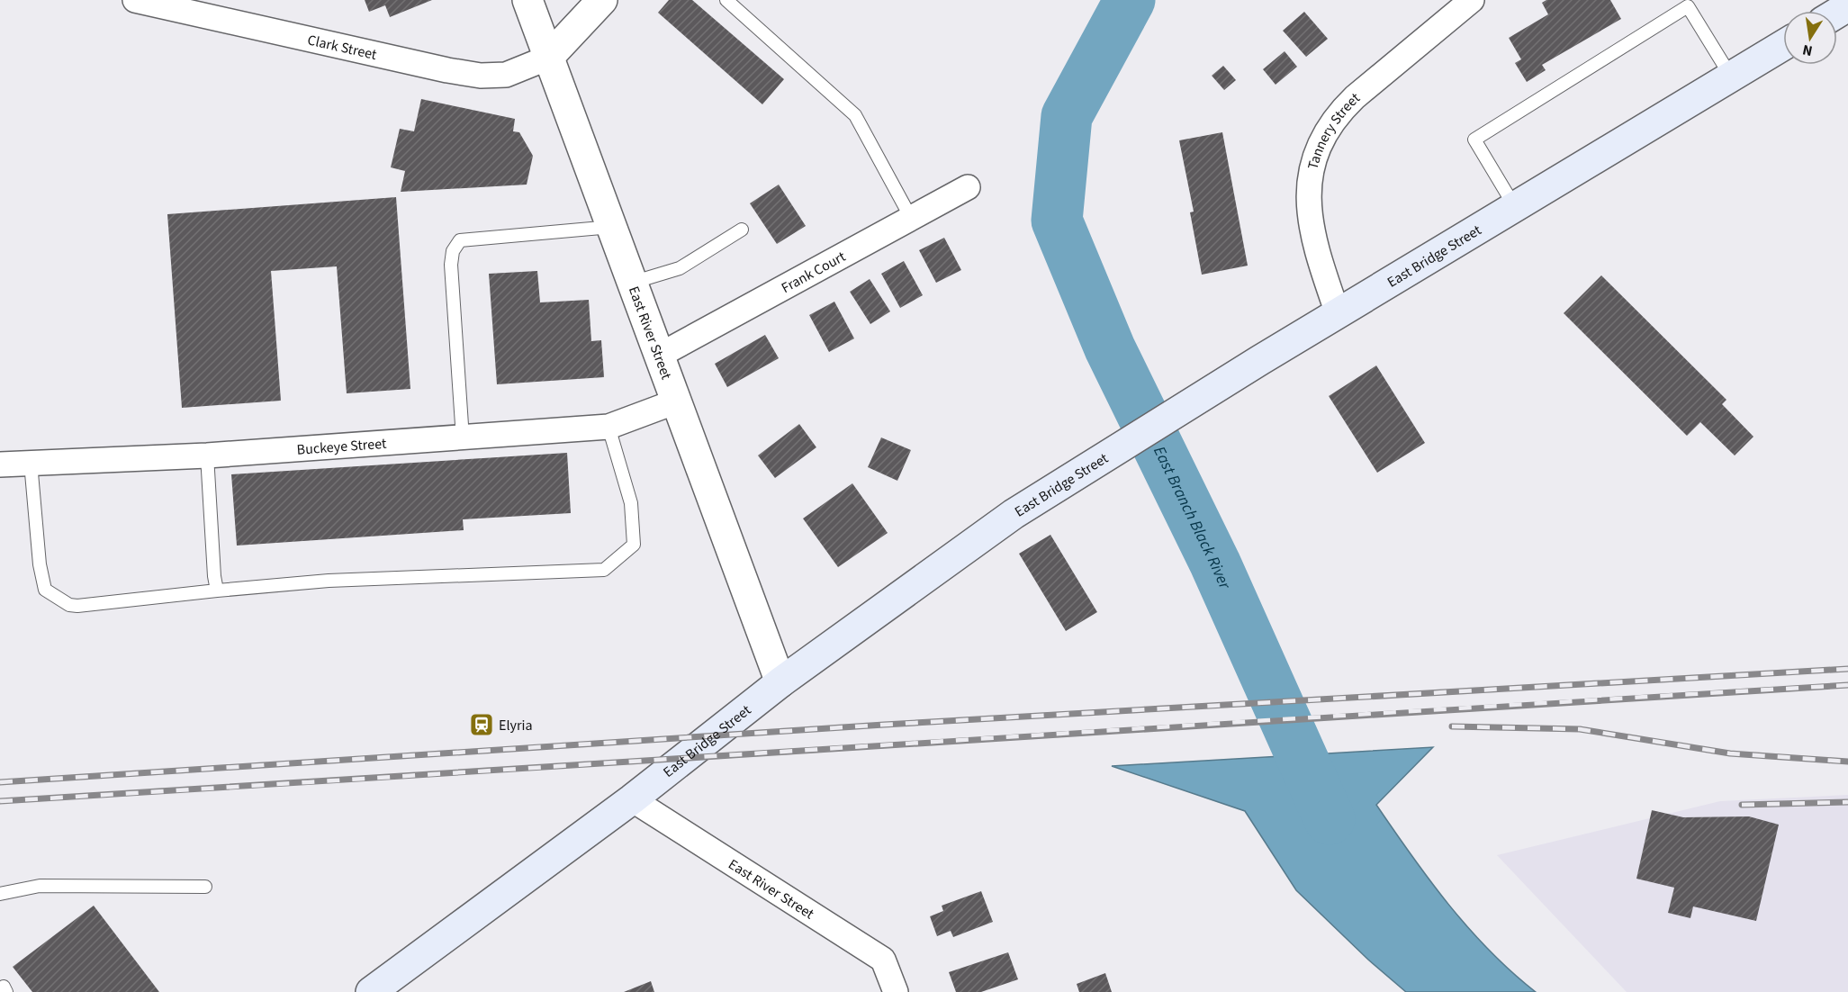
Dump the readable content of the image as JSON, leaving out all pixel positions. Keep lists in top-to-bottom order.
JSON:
{
  "streets": {
    "main road": ["East Bridge Street"],
    "street": [
      "Clark Street",
      "Tannery Street",
      "Frank Court",
      "East River Street",
      "Buckeye Street"
    ]
  },
  "crossings": [
    ["Clark Street", "East River Street"],
    ["Tannery Street", "East Bridge Street"],
    ["East Bridge Street", "East River Street"],
    ["Frank Court", "East River Street"],
    ["East River Street", "Buckeye Street"]
  ],
  "water": ["East Branch Black River"],
  "places": {
    "station": ["Elyria"]
  },
  "north": "bottom"
}
